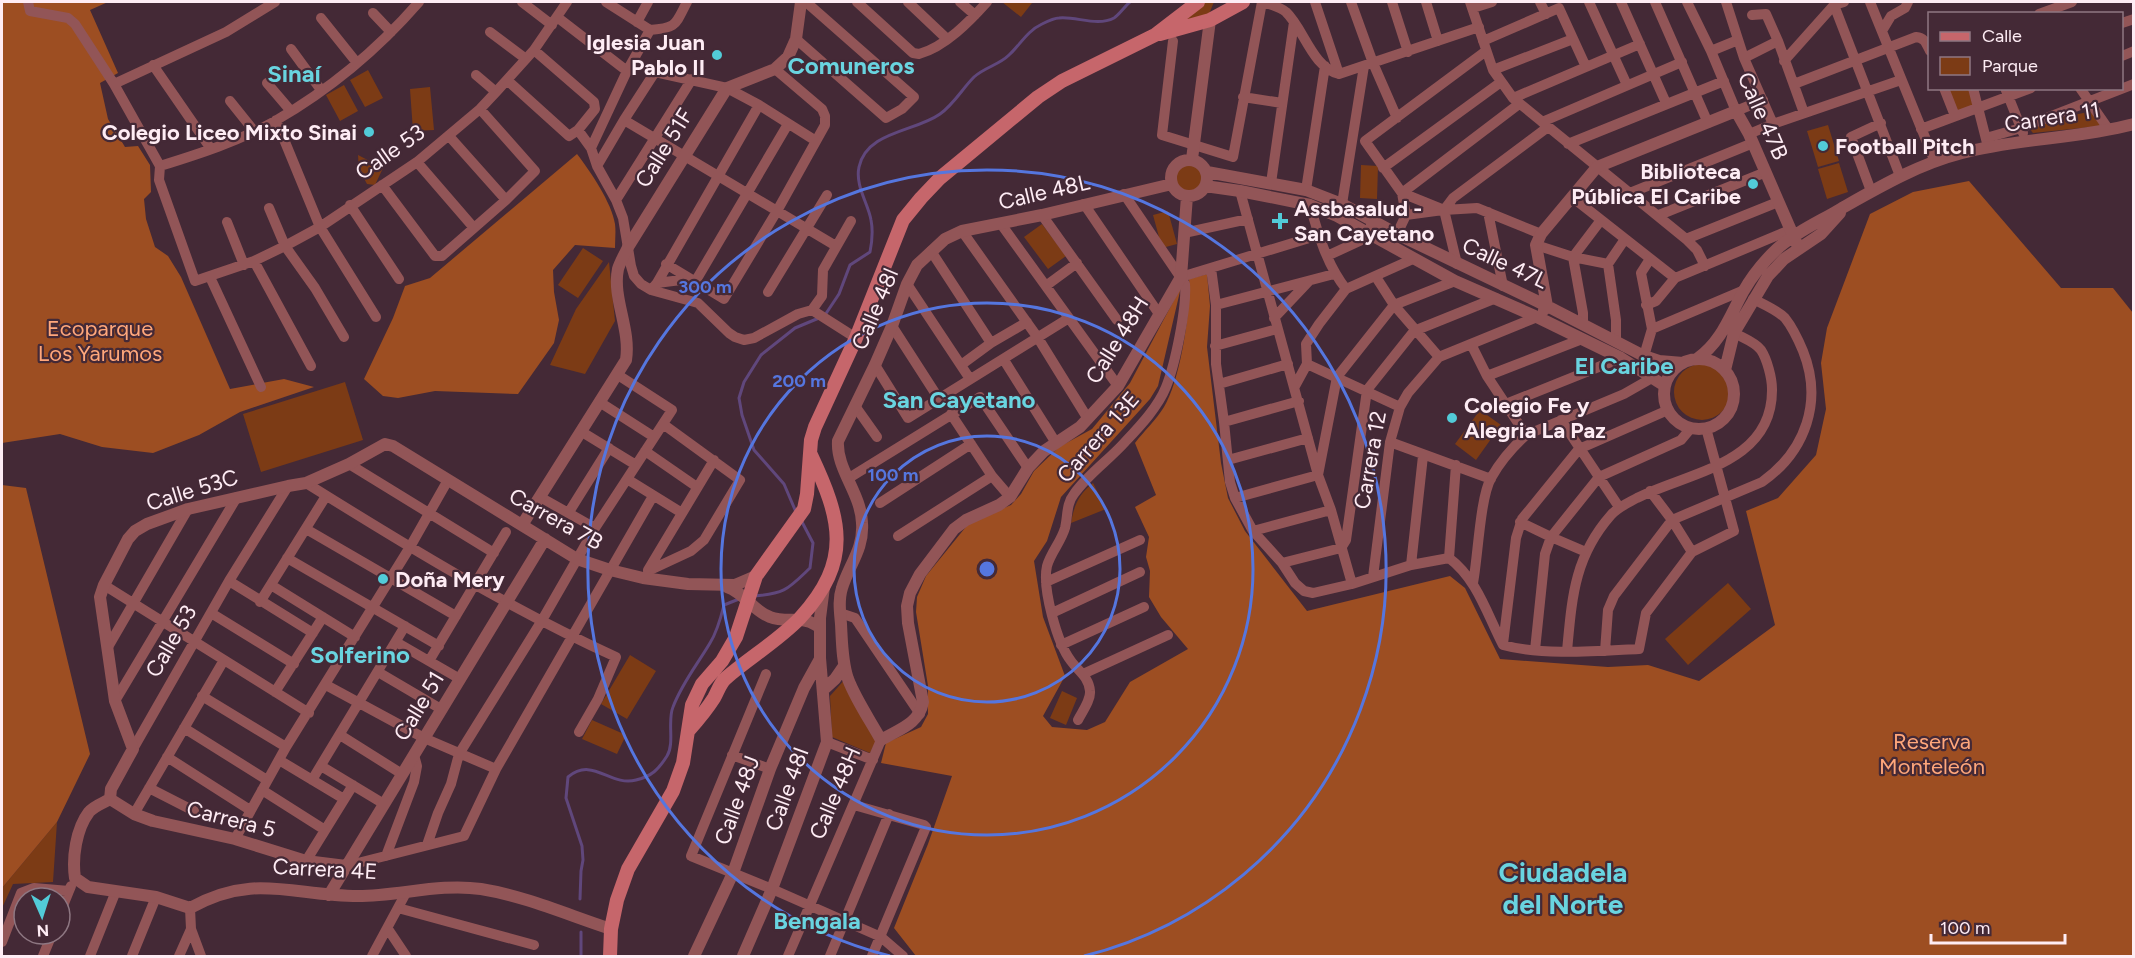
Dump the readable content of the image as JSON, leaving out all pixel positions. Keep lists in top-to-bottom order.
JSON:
{
  "streets": {
    "street": [
      "Calle 47B",
      "Carrera 11",
      "Calle 51F",
      "Calle 53",
      "Calle 48L",
      "Calle 47L",
      "Calle 48l",
      "Calle 48H",
      "Carrera 13E",
      "Carrera 12",
      "Calle 53C",
      "Carrera 7B",
      "Calle 51",
      "Calle 48I",
      "Calle 48J",
      "Carrera 5",
      "Carrera 4E"
    ]
  },
  "crossings": [
    ["Calle 47B", "Carrera 11"],
    ["Carrera 11", "Calle 47L"],
    ["Calle 53", "Calle 53C"],
    ["Calle 53", "Carrera 5"],
    ["Calle 48L", "Calle 47L"],
    ["Calle 48L", "Calle 48l"],
    ["Calle 48L", "Calle 48H"],
    ["Calle 47L", "Calle 48H"],
    ["Calle 47L", "Carrera 12"],
    ["Calle 48H", "Carrera 13E"],
    ["Carrera 7B", "Calle 51"],
    ["Calle 51", "Carrera 5"],
    ["Calle 51", "Carrera 4E"],
    ["Calle 48I", "Calle 48J"]
  ],
  "districts": [
    "Comuneros",
    "Sinaí",
    "El Caribe",
    "San Cayetano",
    "Solferino",
    "Ciudadela del Norte",
    "Bengala"
  ],
  "parks": ["Ecoparque Los Yarumos", "Reserva Monteleón"],
  "places": {
    "other": [
      "Iglesia Juan Pablo II",
      "Colegio Liceo Mixto Sinai",
      "Football Pitch",
      "Biblioteca Pública El Caribe",
      "Colegio Fe y Alegria La Paz",
      "Doña Mery"
    ],
    "health": ["Assbasalud - San Cayetano"]
  },
  "legend": ["Calle", "Parque"],
  "scale_bar": "100 m",
  "north": "bottom",
  "rings": ["300 m", "200 m", "100 m"]
}
